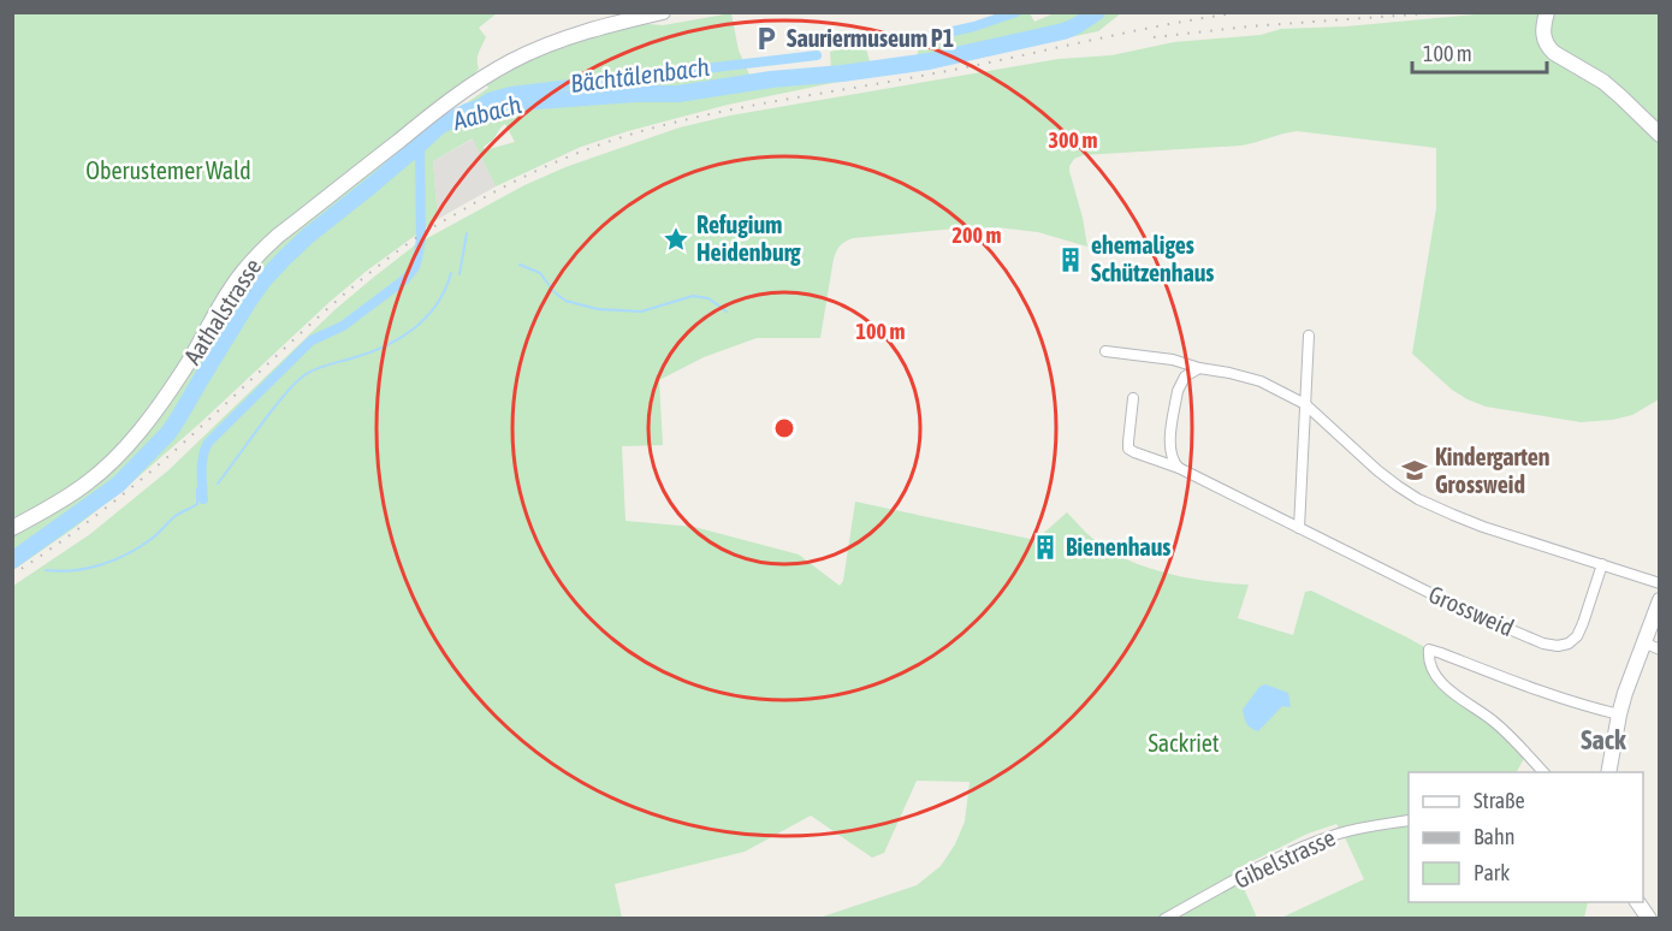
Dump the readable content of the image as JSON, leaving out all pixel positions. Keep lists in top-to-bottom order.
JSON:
{
  "streets": {
    "main road": ["Aathalstrasse"],
    "street": ["Grossweid", "Gibelstrasse"]
  },
  "districts": ["Sack"],
  "water": ["Bächtälenbach", "Aabach"],
  "parks": ["Oberustemer Wald", "Sackriet"],
  "places": {
    "parking": ["Sauriermuseum P1"],
    "place": ["Refugium Heidenburg"],
    "building": ["ehemaliges Schützenhaus", "Bienenhaus"],
    "school or university": ["Kindergarten Grossweid"]
  },
  "legend": ["Straße", "Bahn", "Park"],
  "scale_bar": "100 m",
  "rings": ["300 m", "200 m", "100 m"]
}
